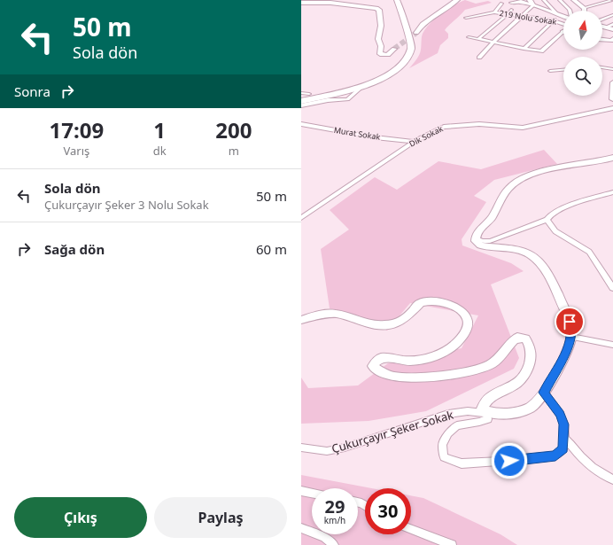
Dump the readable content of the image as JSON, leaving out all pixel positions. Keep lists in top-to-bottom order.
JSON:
{
  "streets": {
    "street": [
      "219 Nolu Sokak",
      "Murat Sokak",
      "Dik Sokak",
      "Çukurçayır Şeker Sokak"
    ]
  },
  "crossings": [
    ["Murat Sokak", "Dik Sokak"]
  ],
  "north": "top",
  "page": {
    "turn": ["50 m", "Sola dön"],
    "then": "Sonra",
    "eta": [
      "17:09",
      "Varış",
      "1",
      "dk",
      "200",
      "m"
    ],
    "list": [
      {
        "name": "Sola dön",
        "note": "Çukurçayır Şeker 3 Nolu Sokak",
        "value": "50 m"
      },
      {
        "name": "Sağa dön",
        "value": "60 m"
      }
    ],
    "speed": "29 km/h",
    "limit": "30",
    "buttons": ["Çıkış", "Paylaş"]
  }
}
